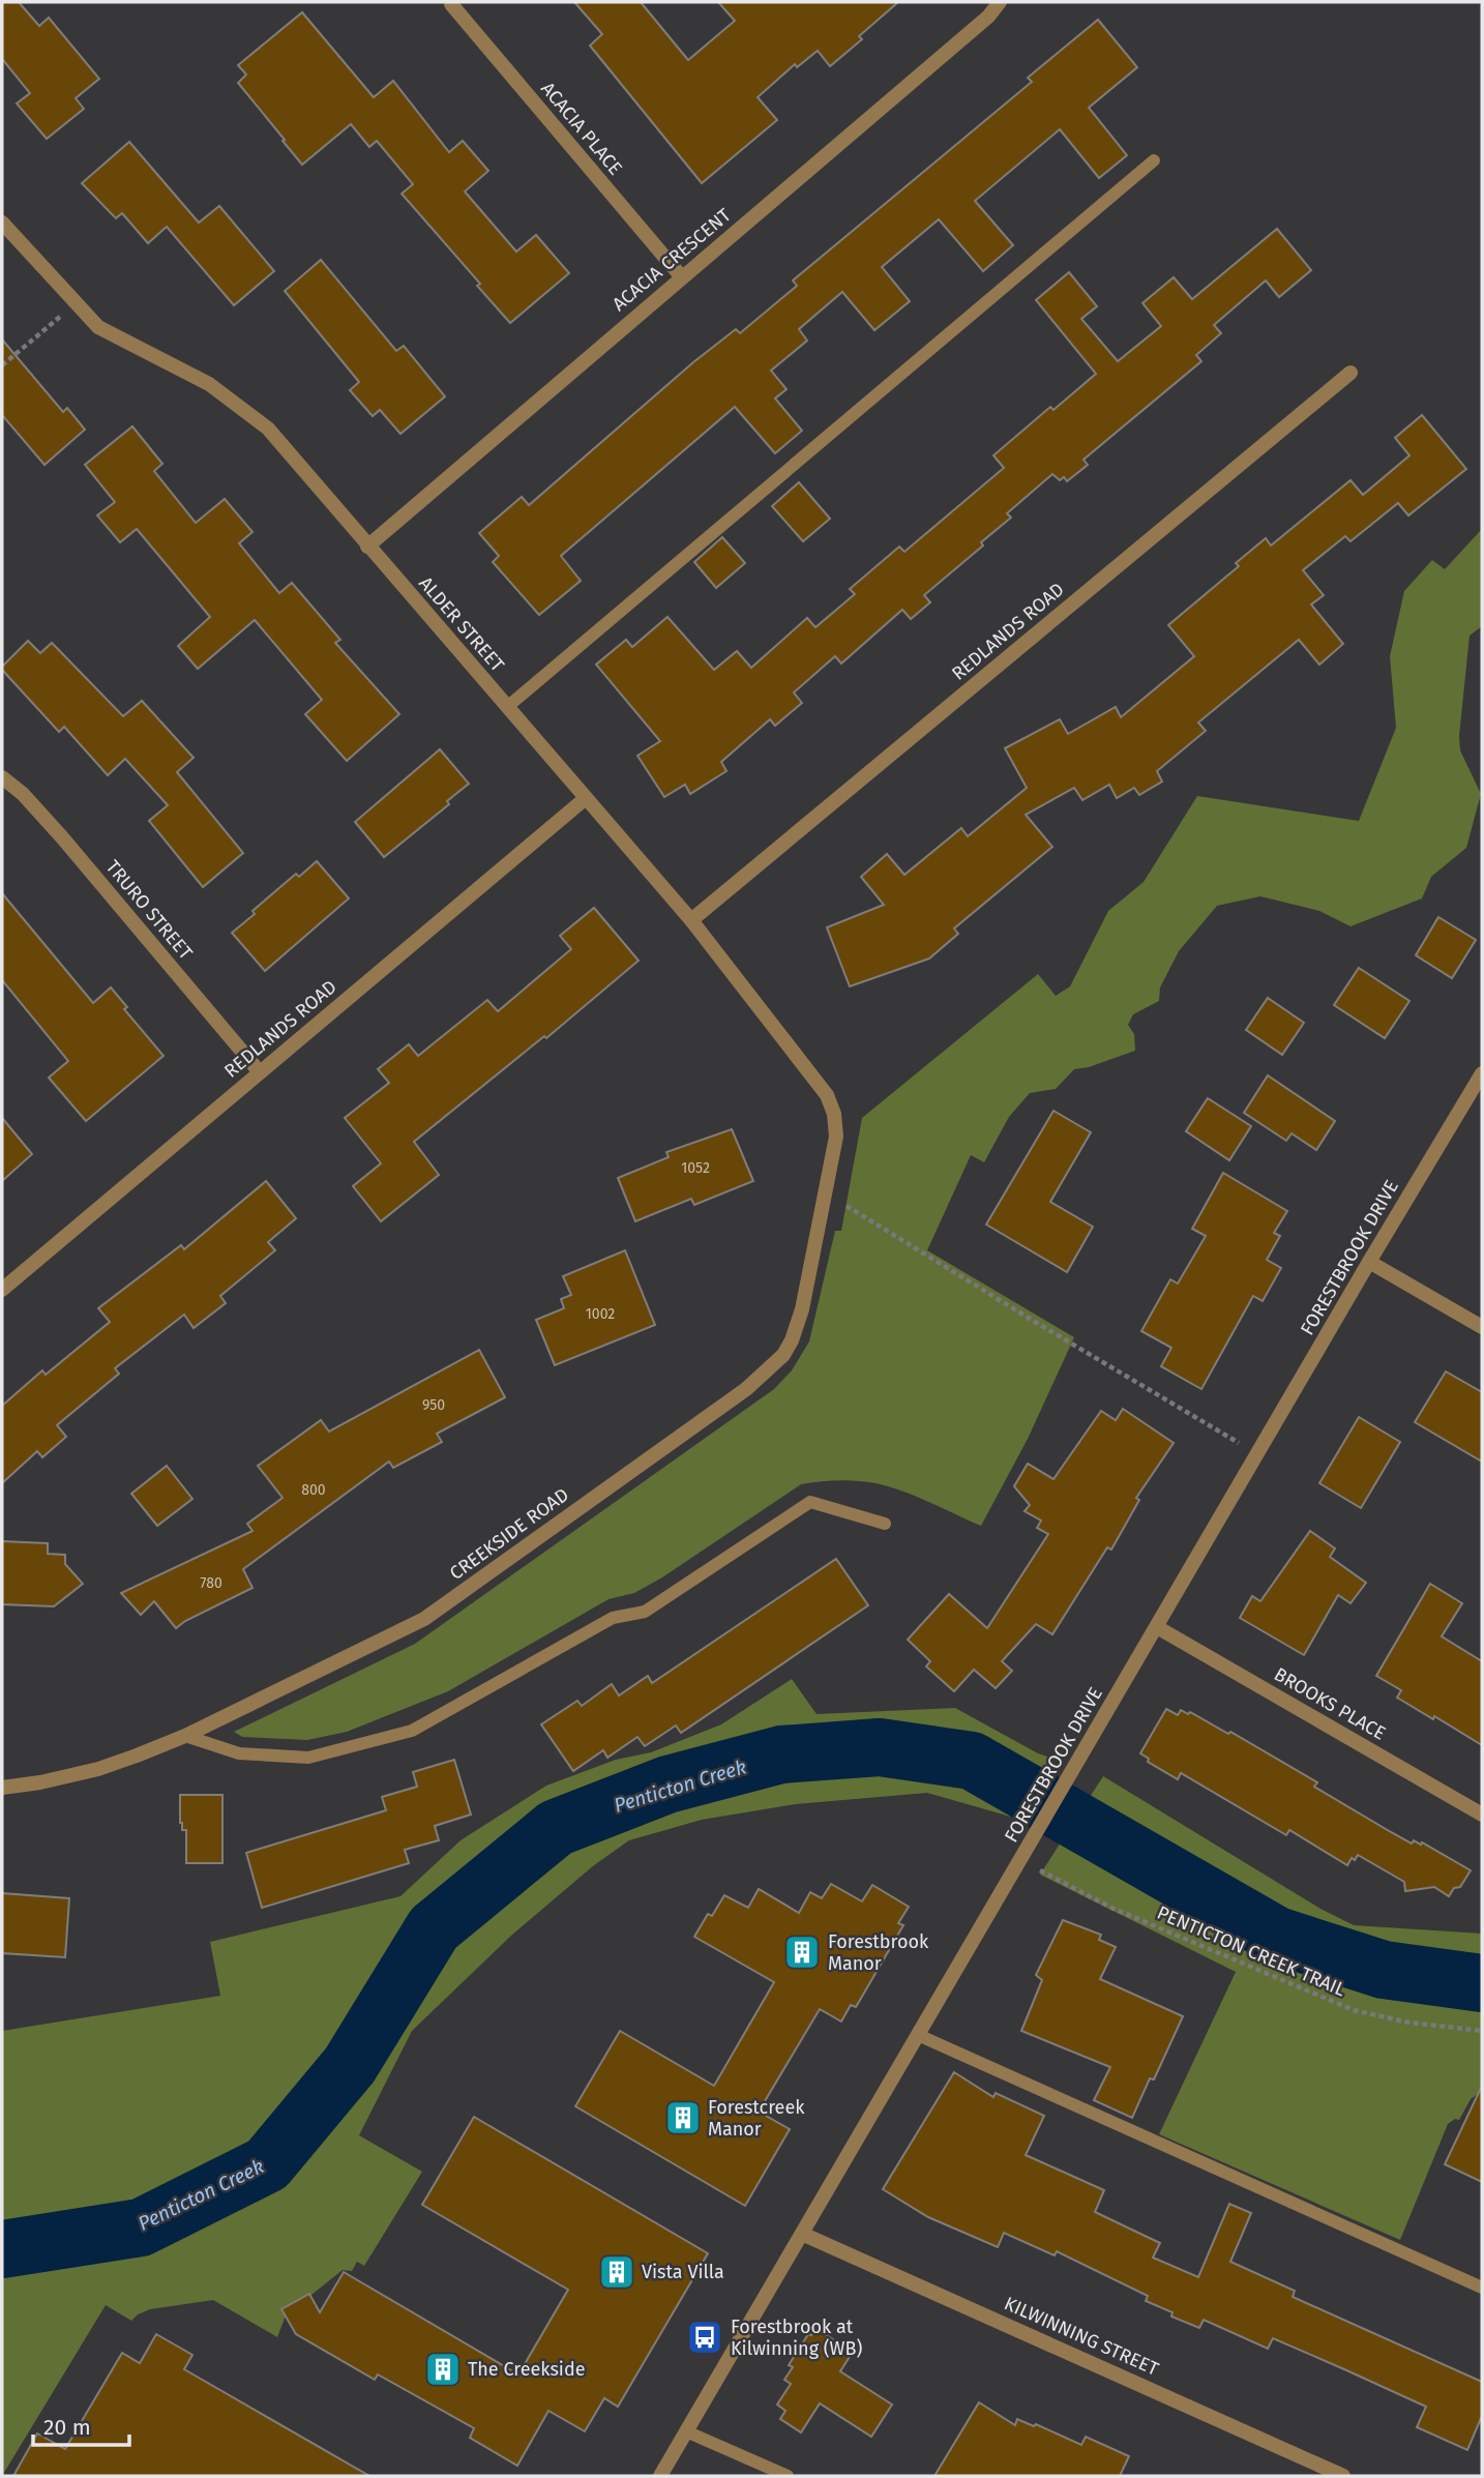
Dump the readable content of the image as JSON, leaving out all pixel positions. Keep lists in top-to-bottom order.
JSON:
{
  "streets": {
    "street": [
      "ACACIA PLACE",
      "ACACIA CRESCENT",
      "ALDER STREET",
      "REDLANDS ROAD",
      "TRURO STREET",
      "FORESTBROOK DRIVE",
      "CREEKSIDE ROAD",
      "BROOKS PLACE",
      "KILWINNING STREET"
    ],
    "path": ["PENTICTON CREEK TRAIL"]
  },
  "crossings": [
    ["ACACIA PLACE", "ACACIA CRESCENT"],
    ["ACACIA CRESCENT", "ALDER STREET"],
    ["ALDER STREET", "REDLANDS ROAD"],
    ["ALDER STREET", "CREEKSIDE ROAD"],
    ["REDLANDS ROAD", "TRURO STREET"],
    ["FORESTBROOK DRIVE", "BROOKS PLACE"],
    ["FORESTBROOK DRIVE", "PENTICTON CREEK TRAIL"],
    ["FORESTBROOK DRIVE", "KILWINNING STREET"]
  ],
  "water": ["Penticton Creek"],
  "places": {
    "building": [
      "Forestbrook Manor",
      "Forestcreek Manor",
      "Vista Villa",
      "The Creekside"
    ],
    "bus stop": ["Forestbrook at Kilwinning (WB)"]
  },
  "house_numbers": [
    "1052",
    "1002",
    "950",
    "800",
    "780"
  ],
  "scale_bar": "20 m"
}
